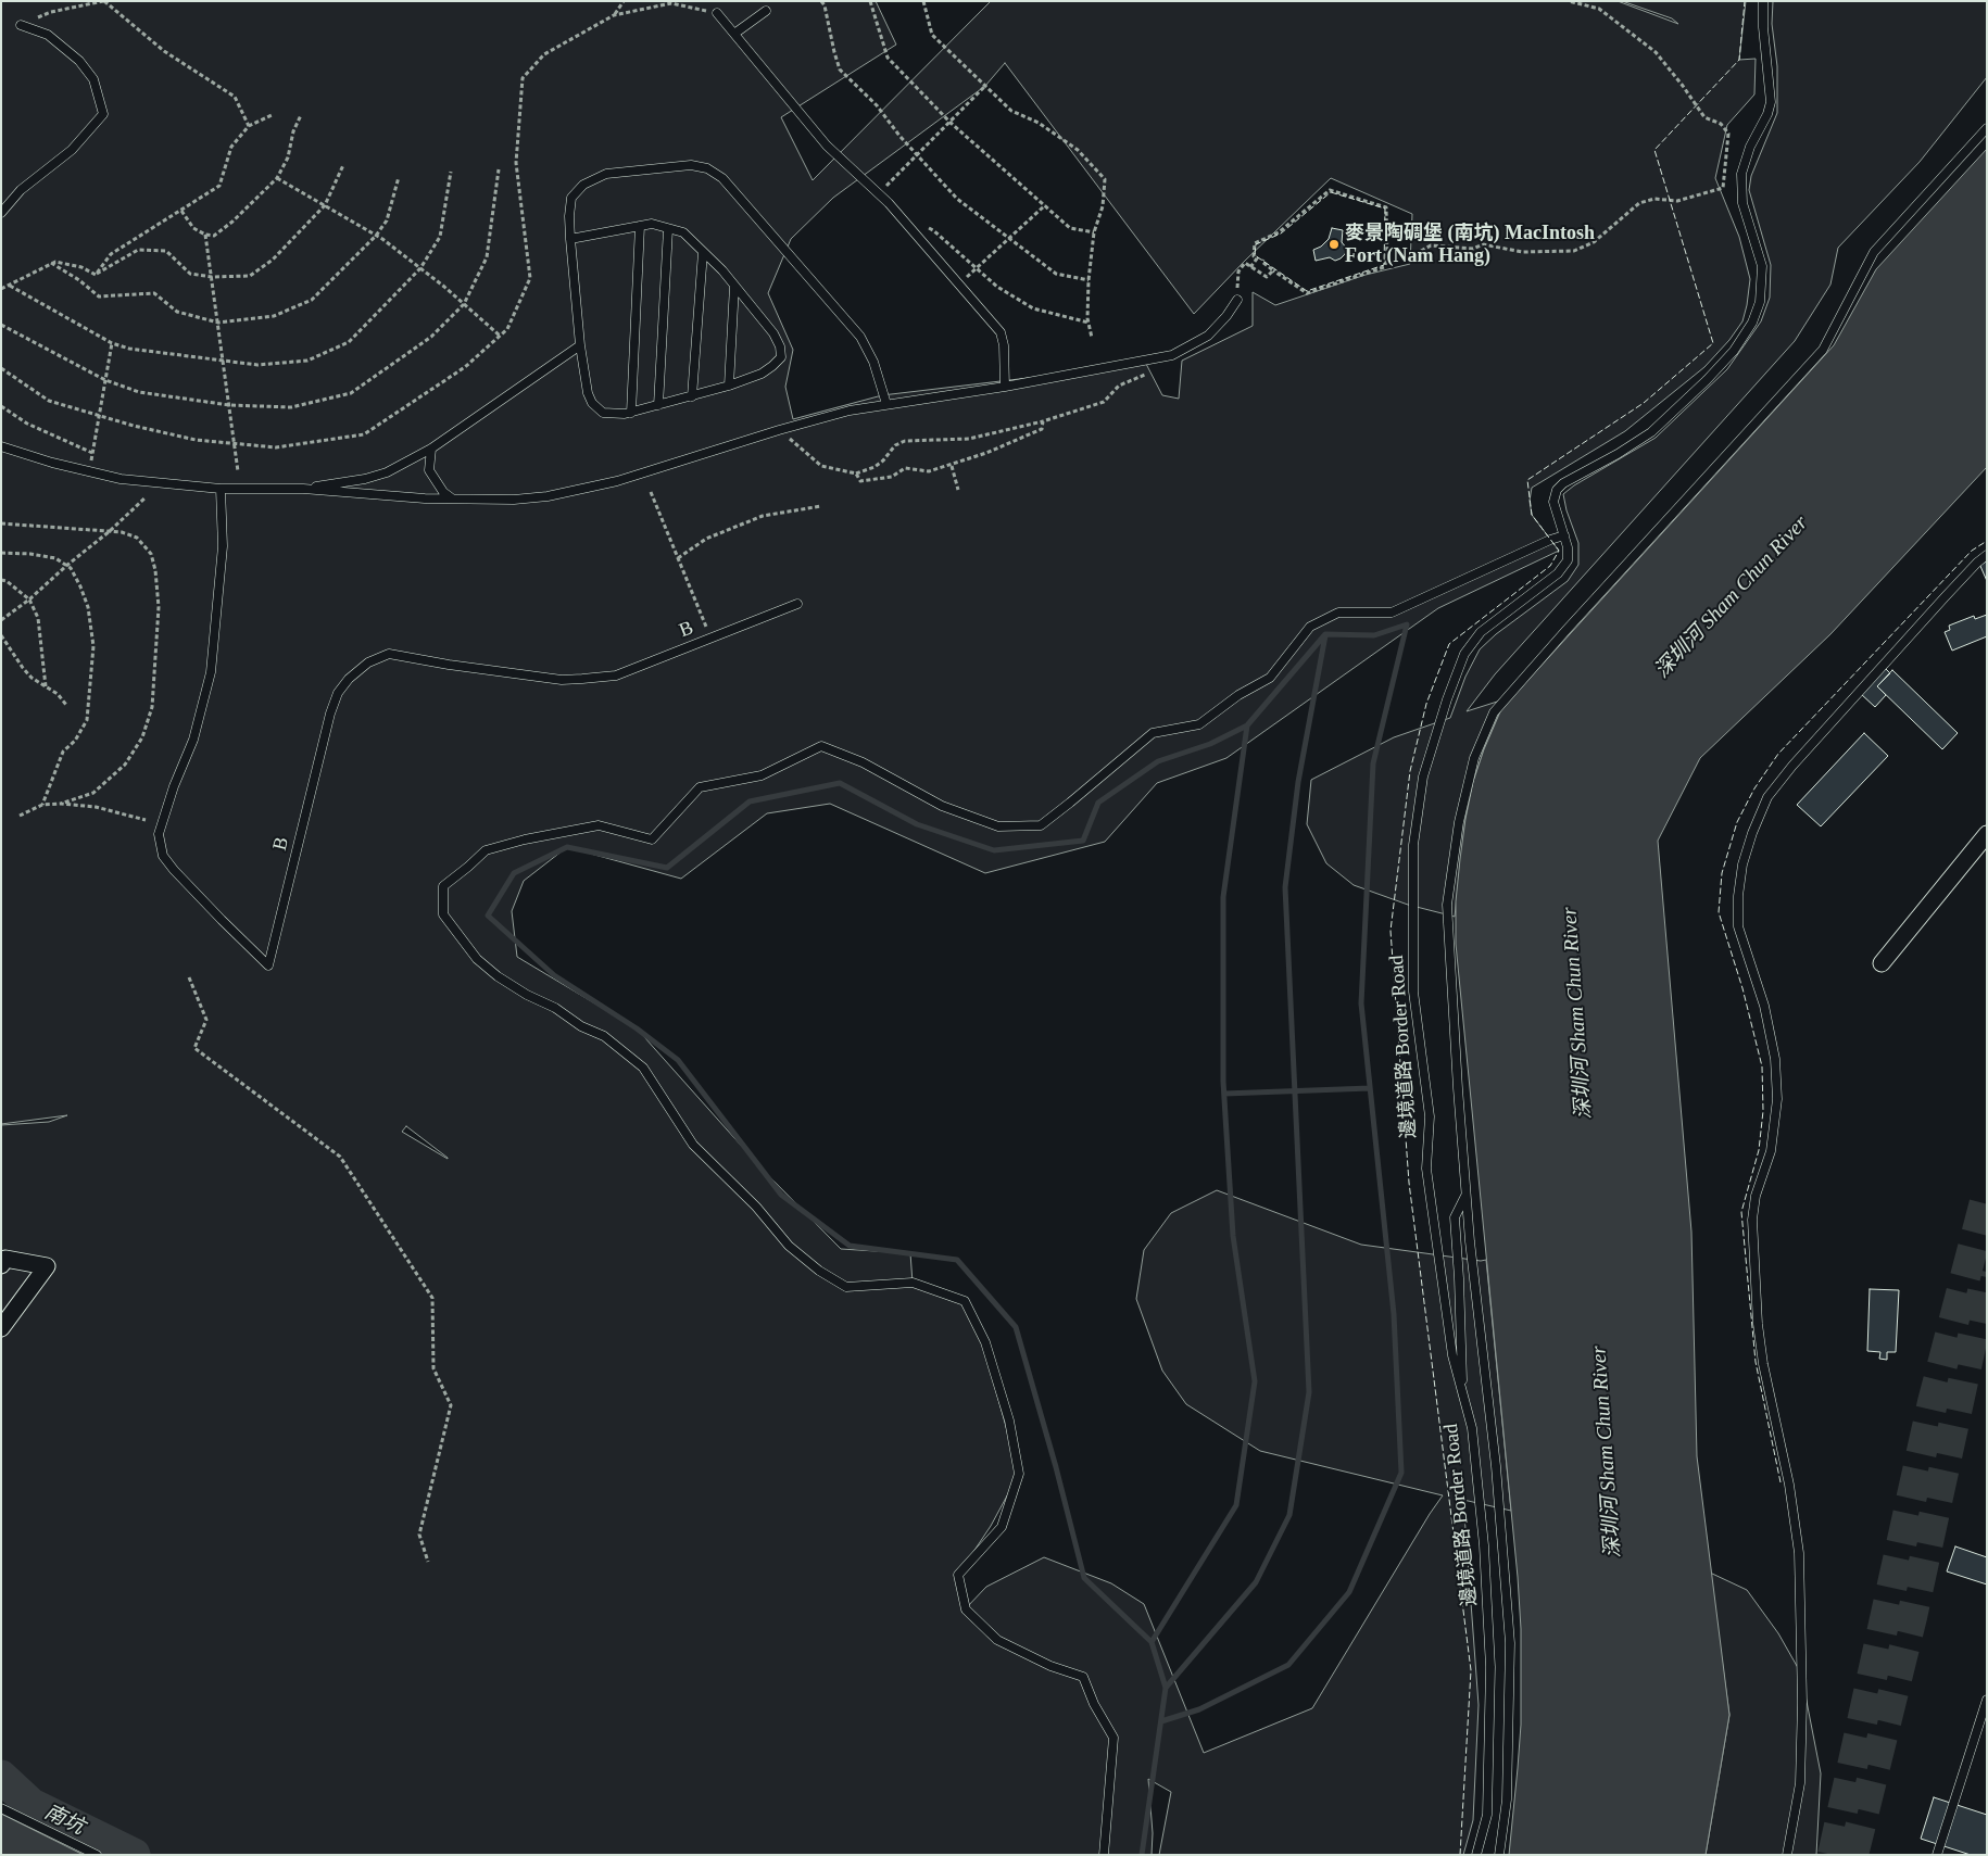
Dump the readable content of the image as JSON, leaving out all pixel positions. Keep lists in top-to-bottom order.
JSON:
{
  "streets": {
    "lane": ["B", "邊境道路 Border Road"]
  },
  "water": ["深圳河 Sham Chun River", "南坑"],
  "places": ["麥景陶碉堡 (南坑) MacIntosh Fort (Nam Hang)"]
}
